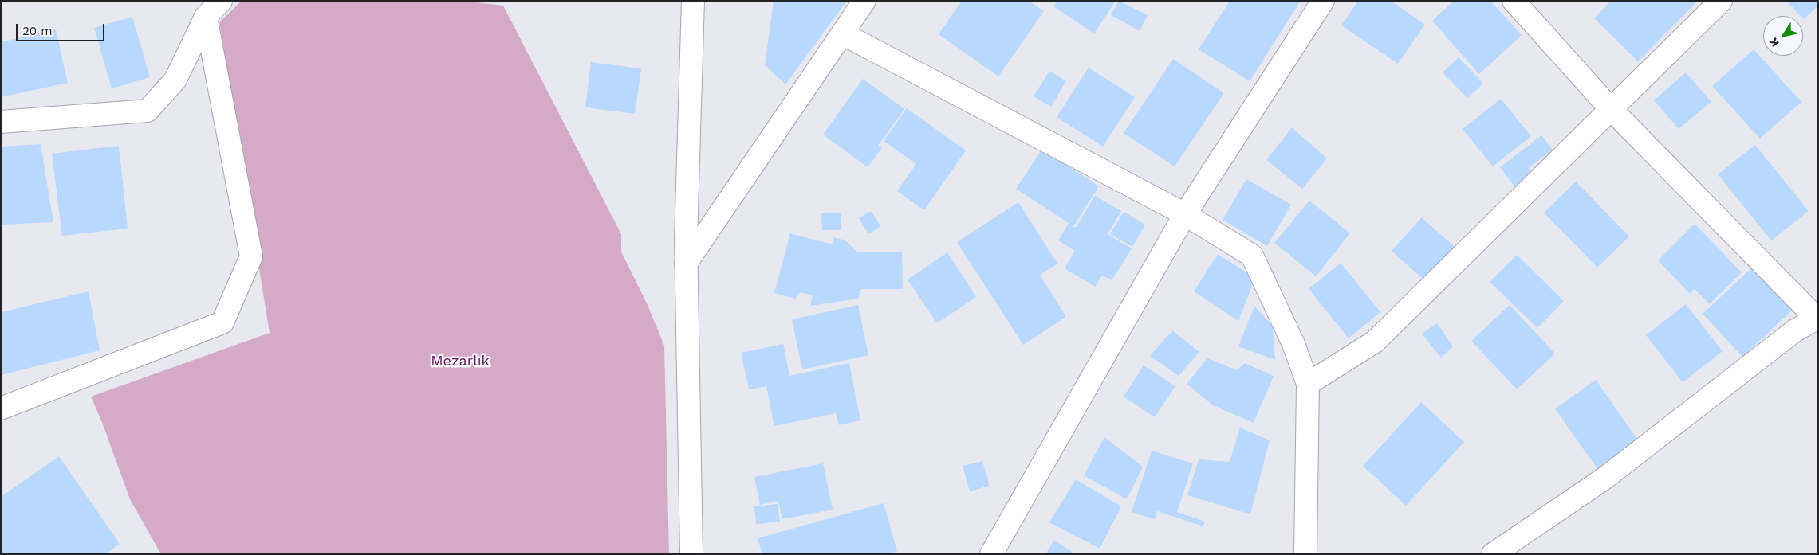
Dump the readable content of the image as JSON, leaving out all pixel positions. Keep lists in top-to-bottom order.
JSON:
{
  "parks": ["Mezarlık"],
  "scale_bar": "20 m",
  "north": "bottom left"
}
